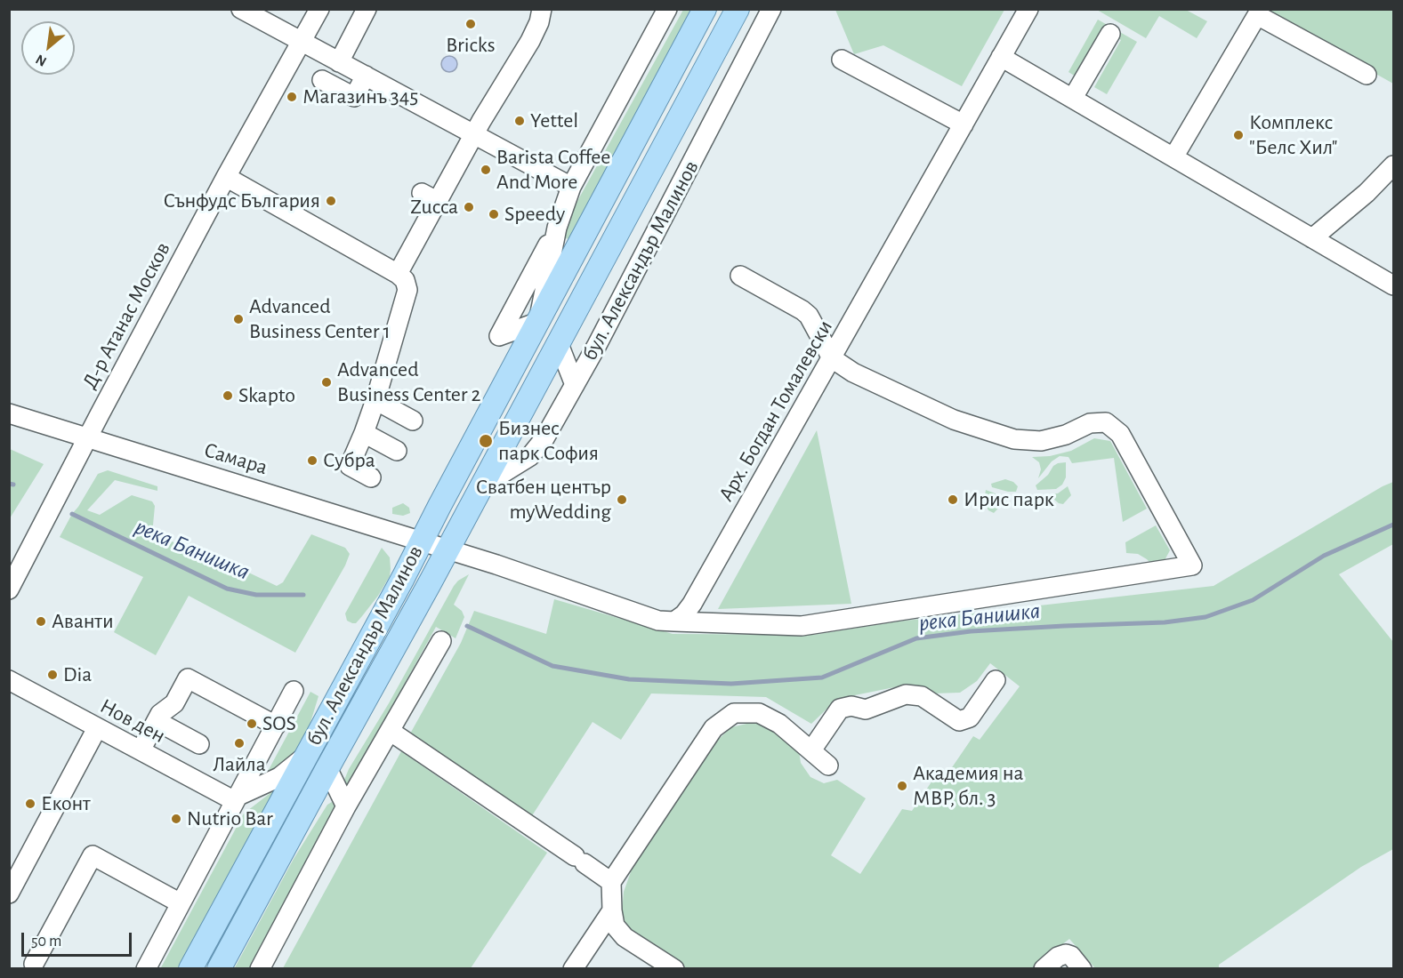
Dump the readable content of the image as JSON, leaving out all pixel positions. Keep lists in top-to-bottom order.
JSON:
{
  "streets": {
    "main road": ["бул. Александър Малинов"],
    "street": [
      "Д-р Атанас Москов",
      "Арх. Богдан Томалевски",
      "Самара",
      "Нов ден"
    ]
  },
  "crossings": [
    ["бул. Александър Малинов", "Самара"],
    ["Д-р Атанас Москов", "Самара"]
  ],
  "water": ["река Банишка"],
  "places": [
    "Bricks",
    "Магазинъ 345",
    "Yettel",
    "Комплекс \"Белс Хил\"",
    "Barista Coffee And More",
    "Сънфудс България",
    "Zucca",
    "Speedy",
    "Advanced Business Center 1",
    "Advanced Business Center 2",
    "Skapto",
    "Бизнес парк София",
    "Субра",
    "Сватбен център myWedding",
    "Ирис парк",
    "Аванти",
    "Dia",
    "SOS",
    "Лайла",
    "Академия на МВР, бл. 3",
    "Еконт",
    "Nutrio Bar"
  ],
  "scale_bar": "50 m",
  "north": "bottom left"
}
